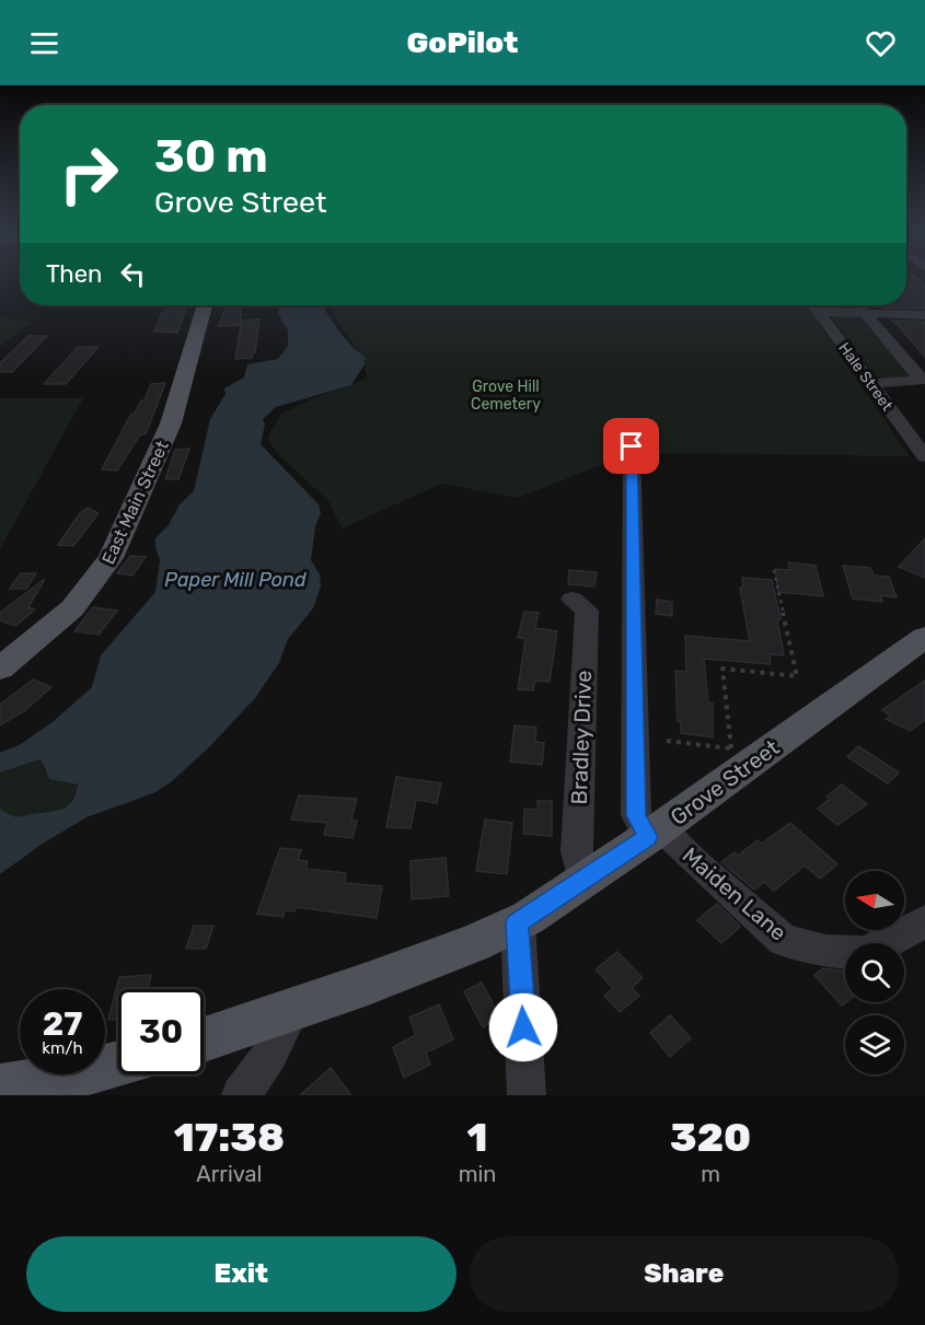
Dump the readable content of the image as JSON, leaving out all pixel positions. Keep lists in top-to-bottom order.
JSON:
{
  "streets": {
    "main road": ["East Main Street", "Grove Street"],
    "street": ["Hale Street", "Bradley Drive", "Maiden Lane"]
  },
  "crossings": [
    ["Bradley Drive", "Grove Street"],
    ["Grove Street", "Maiden Lane"]
  ],
  "water": ["Paper Mill Pond"],
  "parks": ["Grove Hill Cemetery"],
  "north": "left",
  "page": {
    "header": "GoPilot",
    "turn": ["30 m", "Grove Street"],
    "then": "Then",
    "speed": "27 km/h",
    "limit": "30",
    "eta": [
      "17:38",
      "Arrival",
      "1",
      "min",
      "320",
      "m"
    ],
    "buttons": ["Exit", "Share"]
  }
}
